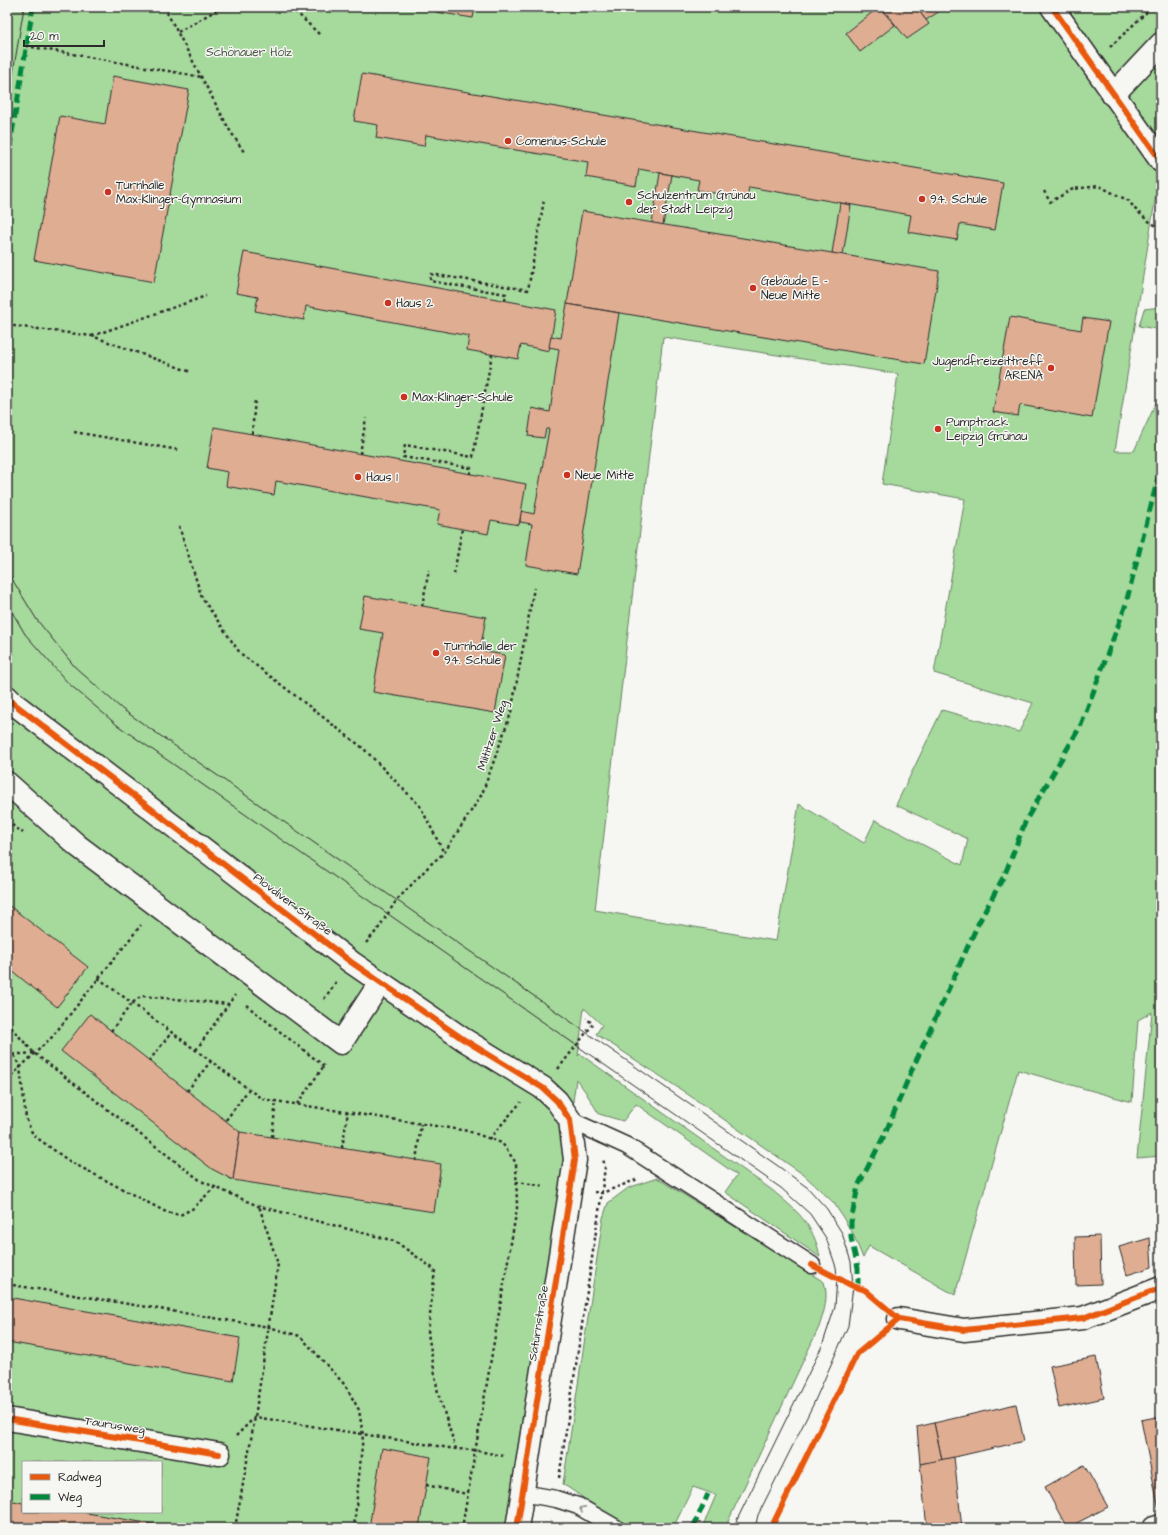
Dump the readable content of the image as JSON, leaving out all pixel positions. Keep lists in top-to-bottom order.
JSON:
{
  "streets": {
    "street": ["Plovdiver Straße", "Saturnstraße", "Taurusweg"],
    "path": ["Miltitzer Weg"]
  },
  "crossings": [
    ["Plovdiver Straße", "Saturnstraße"]
  ],
  "parks": ["Schönauer Holz"],
  "places": [
    "Comenius-Schule",
    "Turnhalle Max-Klinger-Gymnasium",
    "94. Schule",
    "Schulzentrum Grünau der Stadt Leipzig",
    "Gebäude E - Neue Mitte",
    "Haus 2",
    "Jugendfreizeittreff ARENA",
    "Max-Klinger-Schule",
    "Pumptrack Leipzig Grünau",
    "Neue Mitte",
    "Haus 1",
    "Turnhalle der 94. Schule"
  ],
  "legend": ["Radweg", "Weg"],
  "scale_bar": "20 m"
}
